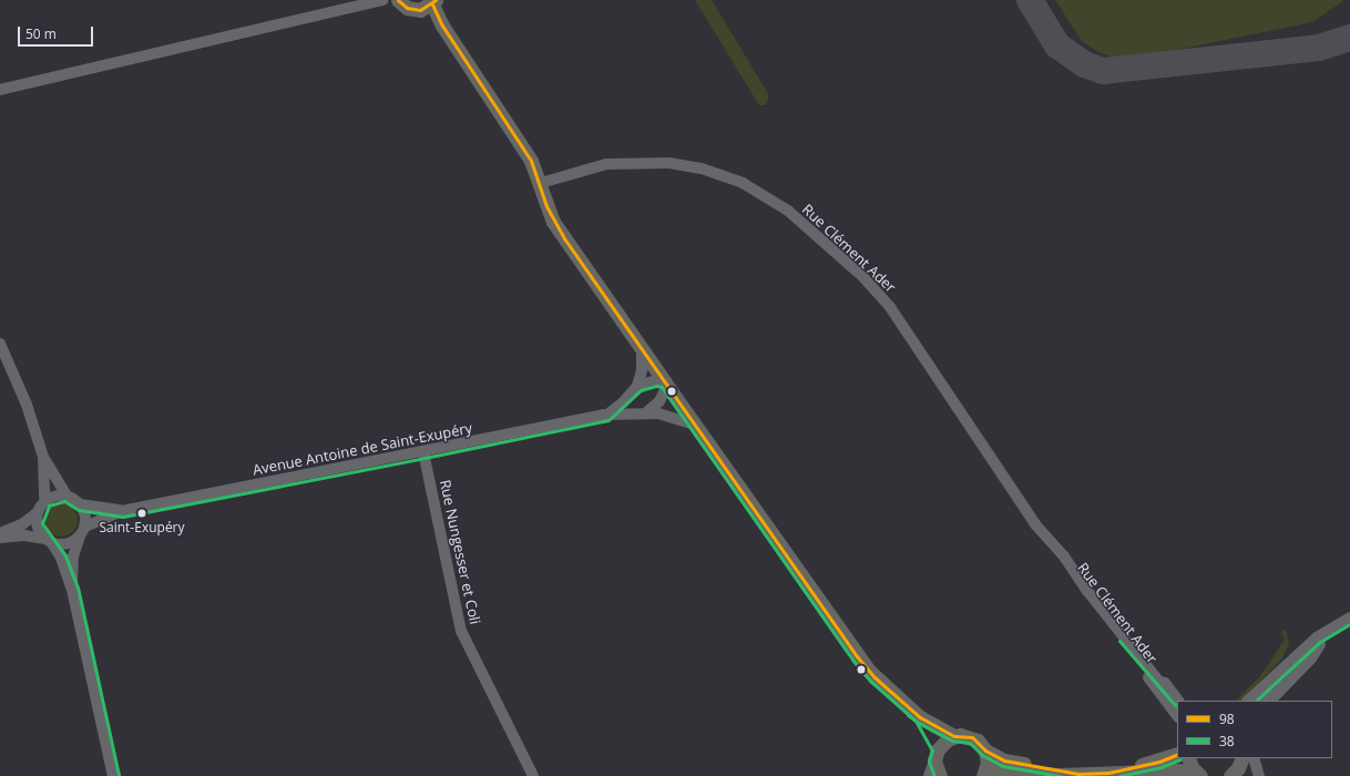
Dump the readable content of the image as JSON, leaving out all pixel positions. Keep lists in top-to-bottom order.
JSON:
{
  "streets": {
    "street": ["Rue Clément Ader", "Avenue Antoine de Saint-Exupéry", "Rue Nungesser et Coli"]
  },
  "crossings": [
    ["Avenue Antoine de Saint-Exupéry", "Rue Nungesser et Coli"]
  ],
  "places": ["Saint-Exupéry"],
  "lines": ["transit line 98", "transit line 38"],
  "legend": ["98", "38"],
  "scale_bar": "50 m"
}
